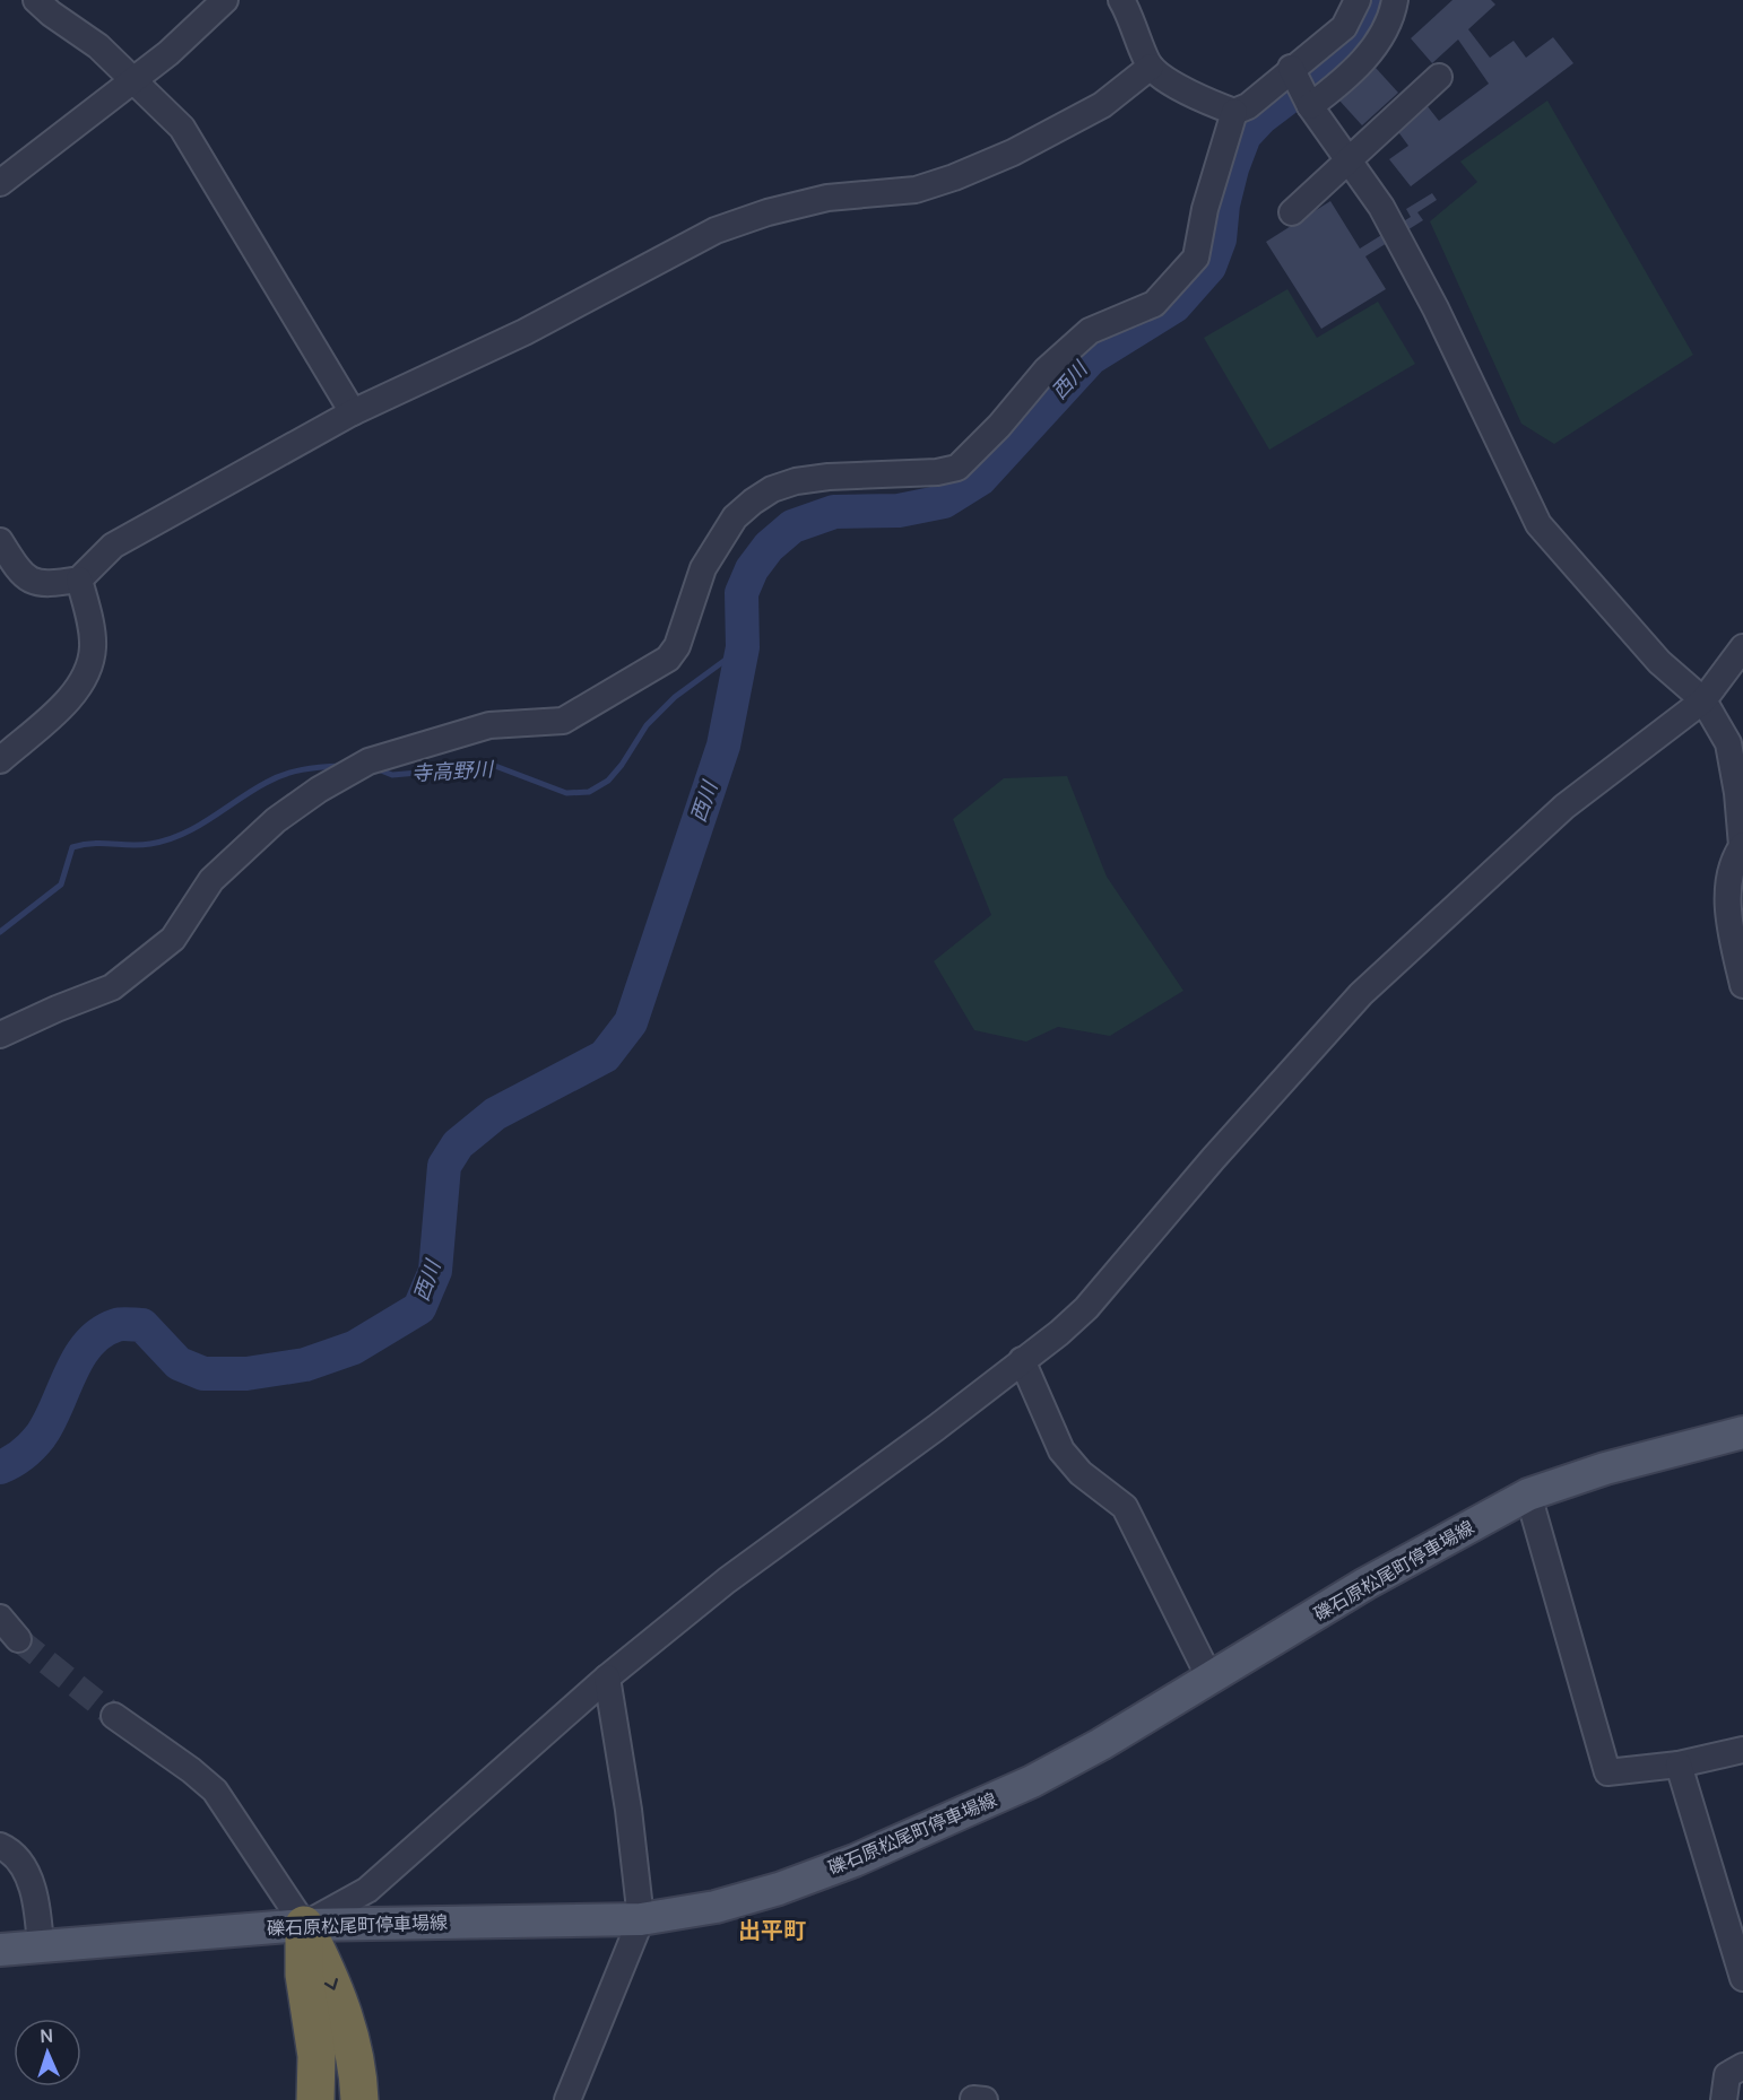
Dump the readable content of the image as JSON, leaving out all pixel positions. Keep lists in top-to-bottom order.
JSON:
{
  "streets": {
    "main road": ["礫石原松尾町停車場線"]
  },
  "districts": ["出平町"],
  "water": ["西川", "寺高野川"],
  "north": "top"
}
